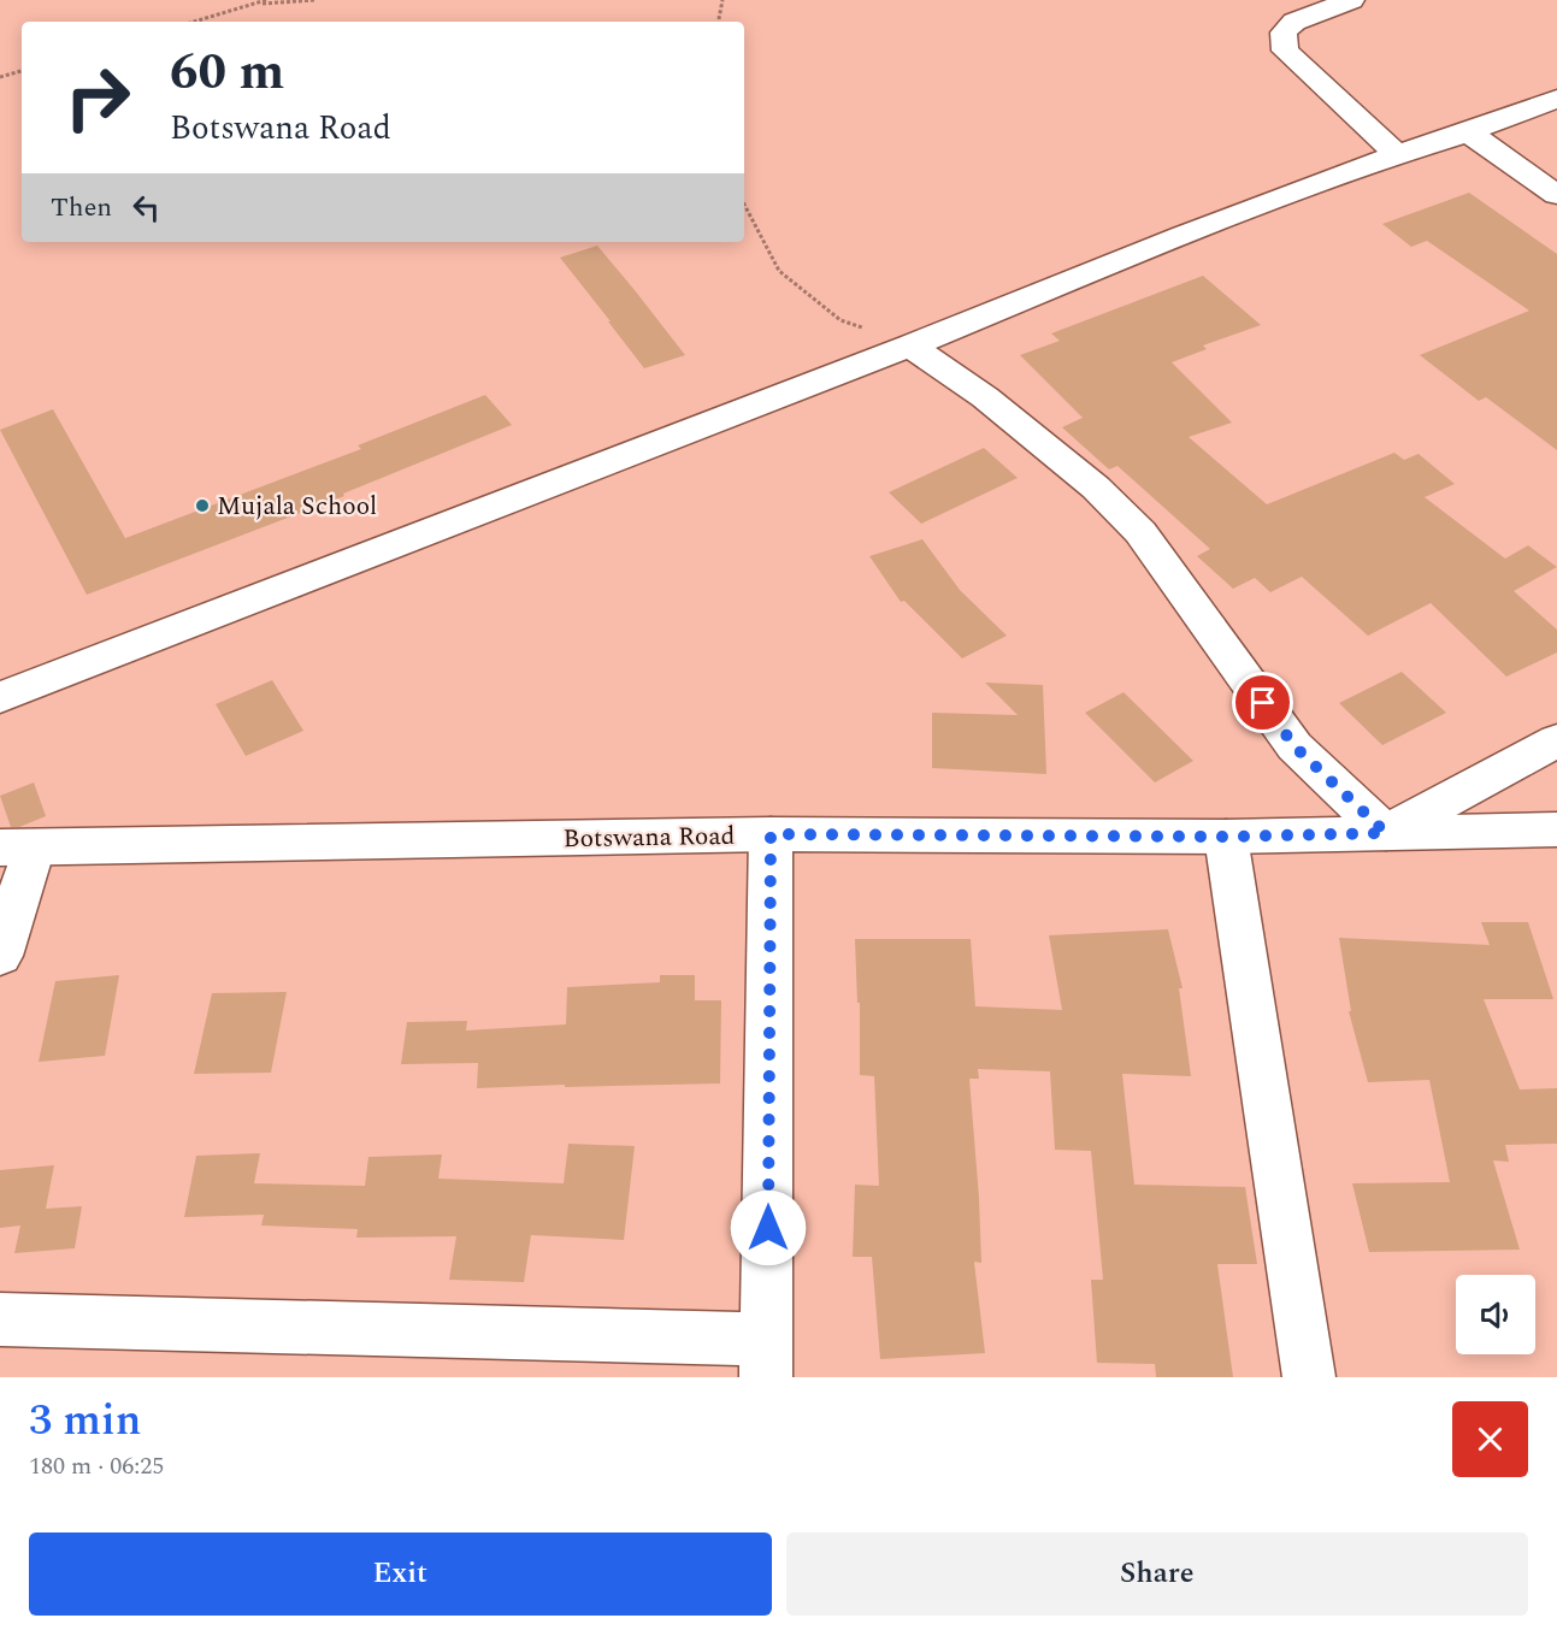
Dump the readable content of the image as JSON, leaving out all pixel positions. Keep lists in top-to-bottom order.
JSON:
{
  "streets": {
    "street": ["Botswana Road"]
  },
  "places": ["Mujala School"],
  "page": {
    "turn": ["60 m", "Botswana Road"],
    "then": "Then",
    "heading": ["3 min", "180 m · 06:25"],
    "buttons": ["Exit", "Share"]
  }
}
